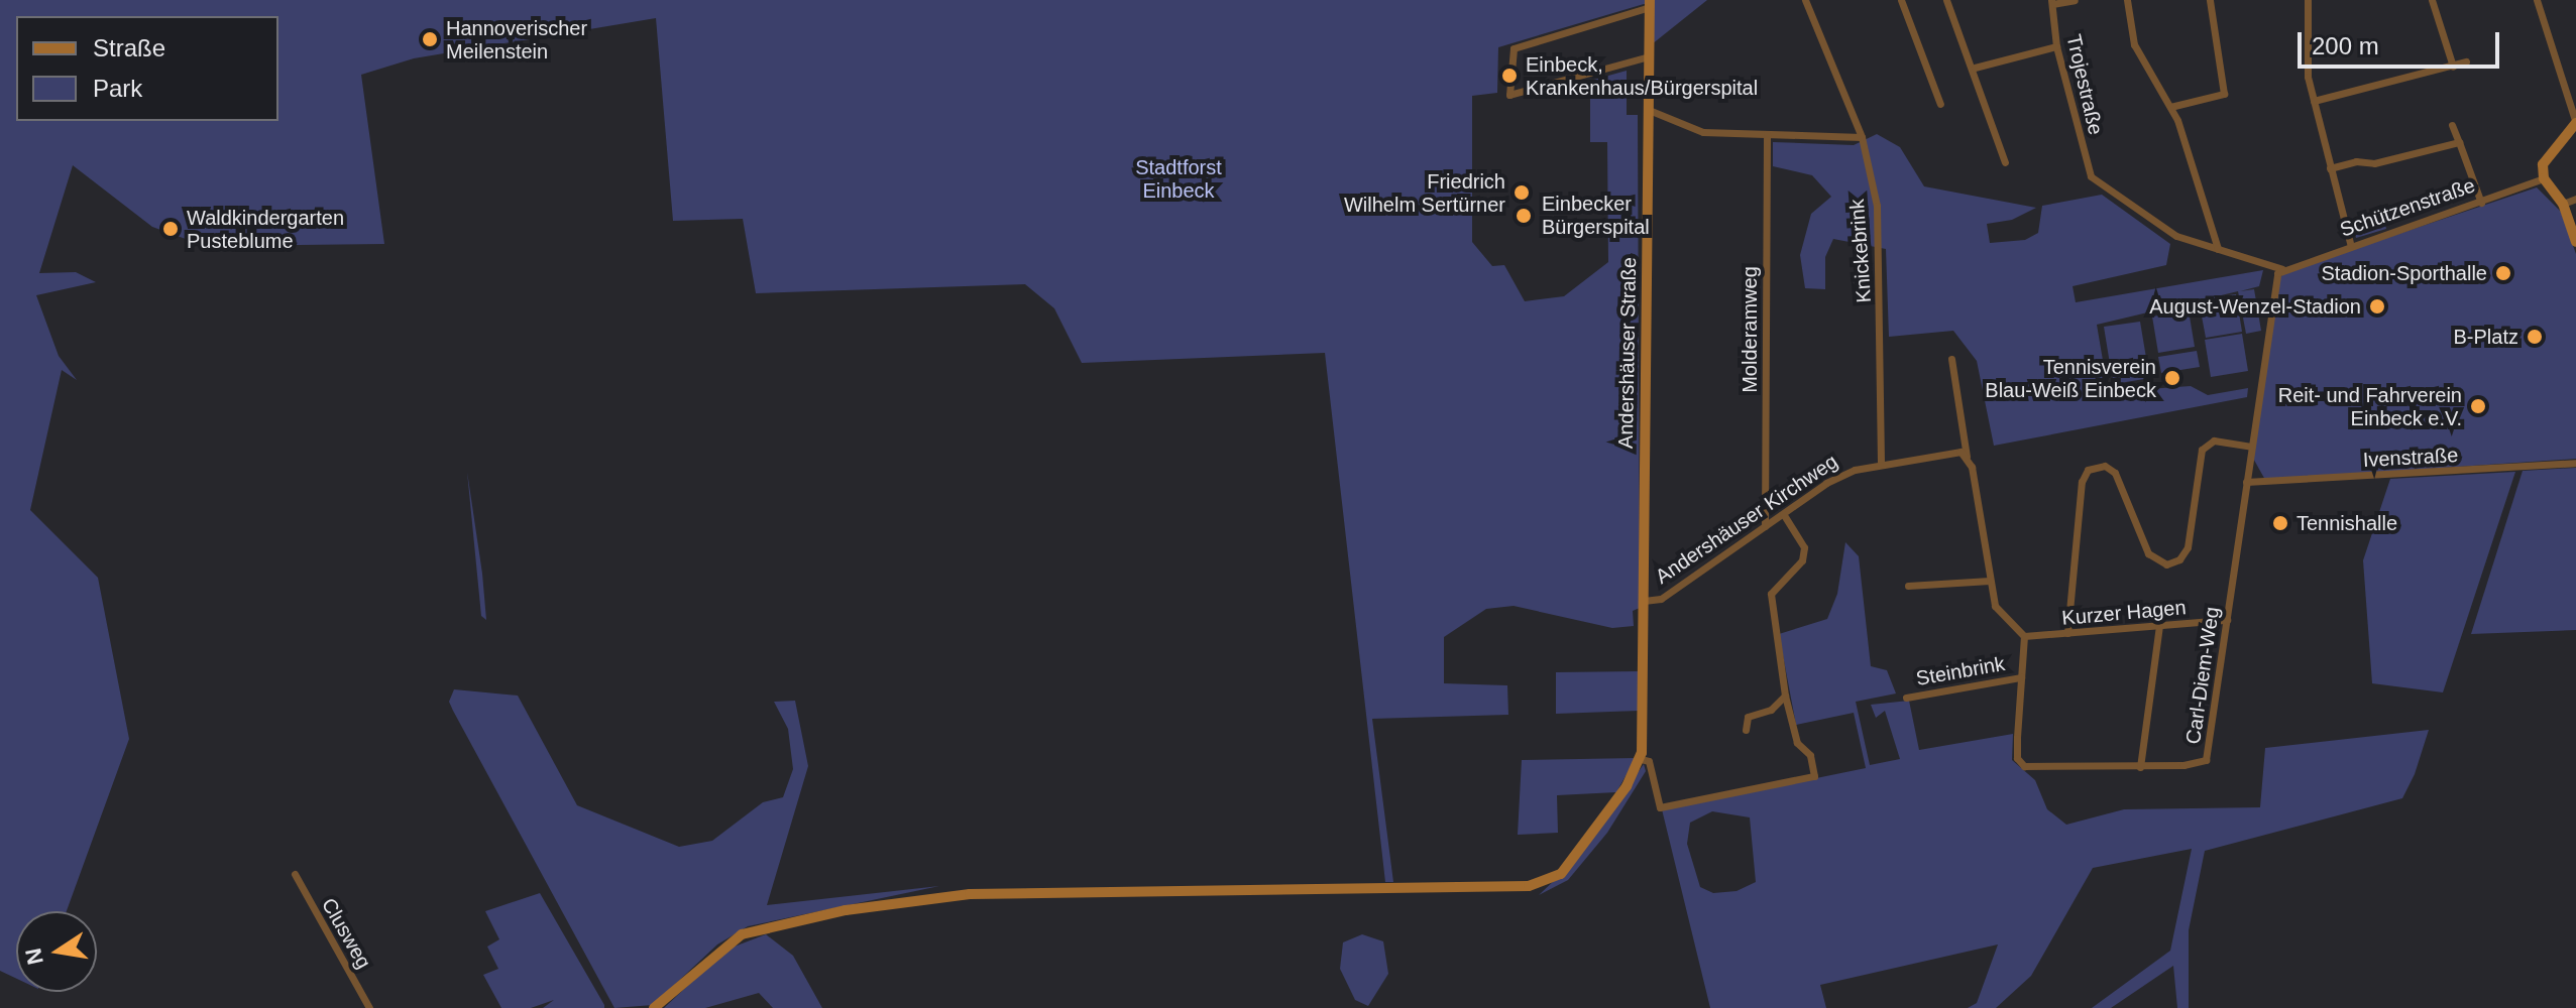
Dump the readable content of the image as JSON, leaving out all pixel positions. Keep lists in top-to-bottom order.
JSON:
{
  "streets": {
    "street": [
      "Trojestraße",
      "Schützenstraße",
      "Knickebrink",
      "Molderamweg",
      "Andershäuser Straße",
      "Ivenstraße",
      "Andershäuser Kirchweg",
      "Kurzer Hagen",
      "Steinbrink",
      "Carl-Diem-Weg",
      "Clusweg"
    ]
  },
  "crossings": [
    ["Schützenstraße", "Carl-Diem-Weg"],
    ["Knickebrink", "Andershäuser Kirchweg"],
    ["Molderamweg", "Andershäuser Kirchweg"],
    ["Andershäuser Straße", "Andershäuser Kirchweg"],
    ["Ivenstraße", "Carl-Diem-Weg"],
    ["Kurzer Hagen", "Carl-Diem-Weg"],
    ["Steinbrink", "Carl-Diem-Weg"]
  ],
  "parks": ["Stadtforst Einbeck"],
  "places": [
    "Hannoverischer Meilenstein",
    "Einbeck, Krankenhaus/Bürgerspital",
    "Friedrich Wilhelm Sertürner",
    "Einbecker Bürgerspital",
    "Waldkindergarten Pusteblume",
    "Stadion-Sporthalle",
    "August-Wenzel-Stadion",
    "B-Platz",
    "Tennisverein Blau-Weiß Einbeck",
    "Reit- und Fahrverein Einbeck e.V.",
    "Tennishalle"
  ],
  "legend": ["Straße", "Park"],
  "scale_bar": "200 m",
  "north": "left"
}
